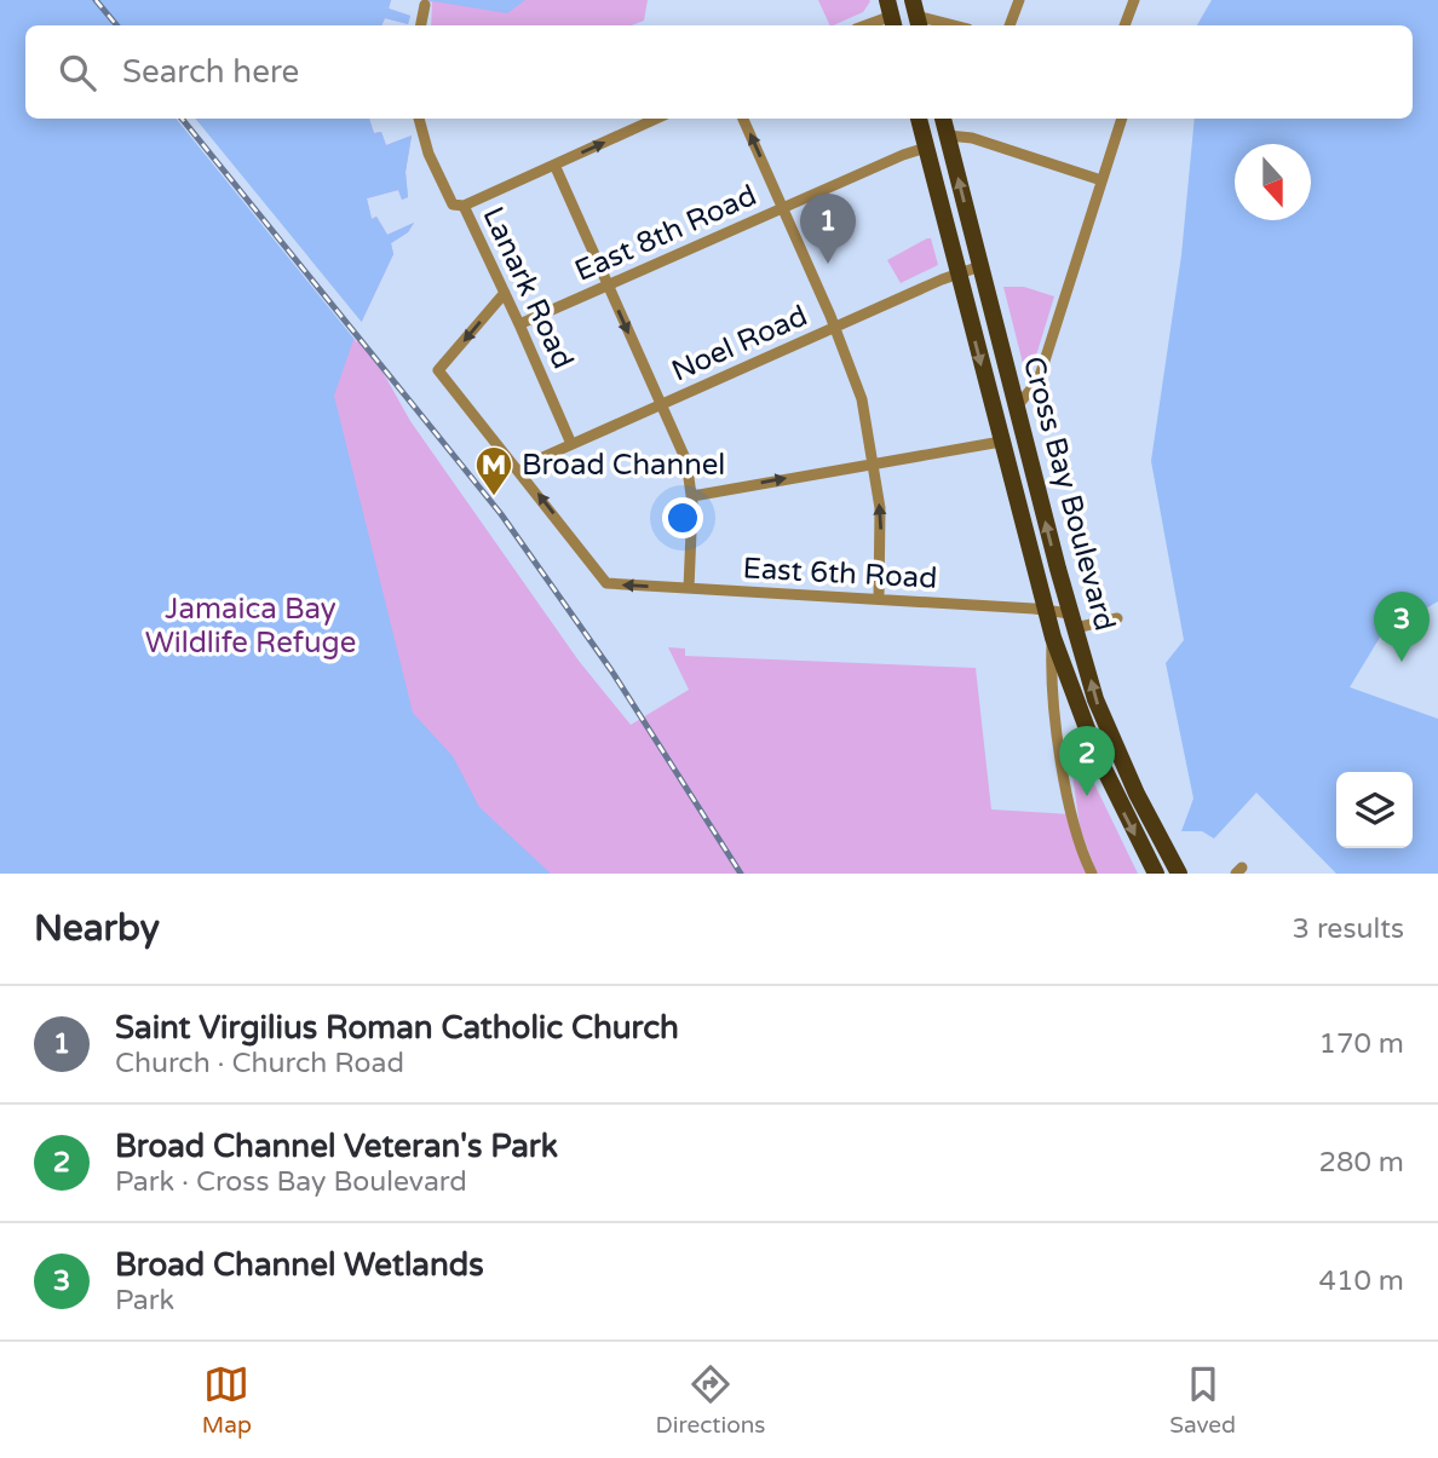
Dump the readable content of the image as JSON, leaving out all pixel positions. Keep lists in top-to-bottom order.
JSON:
{
  "streets": {
    "main road": ["Cross Bay Boulevard"],
    "street": [
      "East 8th Road",
      "Lanark Road",
      "Noel Road",
      "East 6th Road"
    ]
  },
  "crossings": [
    ["East 8th Road", "Lanark Road"],
    ["East 8th Road", "Cross Bay Boulevard"],
    ["Lanark Road", "Noel Road"],
    ["Noel Road", "Cross Bay Boulevard"],
    ["Noel Road", "East 6th Road"],
    ["Cross Bay Boulevard", "East 6th Road"]
  ],
  "parks": ["Jamaica Bay Wildlife Refuge"],
  "places": {
    "metro station": ["Broad Channel"]
  },
  "north": "bottom",
  "page": {
    "search": "Search here",
    "pins": ["1", "3", "2"],
    "heading": ["Nearby", "3 results"],
    "list": [
      {
        "mark": "1",
        "name": "Saint Virgilius Roman Catholic Church",
        "note": "Church · Church Road",
        "value": "170 m"
      },
      {
        "mark": "2",
        "name": "Broad Channel Veteran's Park",
        "note": "Park · Cross Bay Boulevard",
        "value": "280 m"
      },
      {
        "mark": "3",
        "name": "Broad Channel Wetlands",
        "note": "Park",
        "value": "410 m"
      }
    ],
    "nav": ["Map", "Directions", "Saved"]
  }
}
